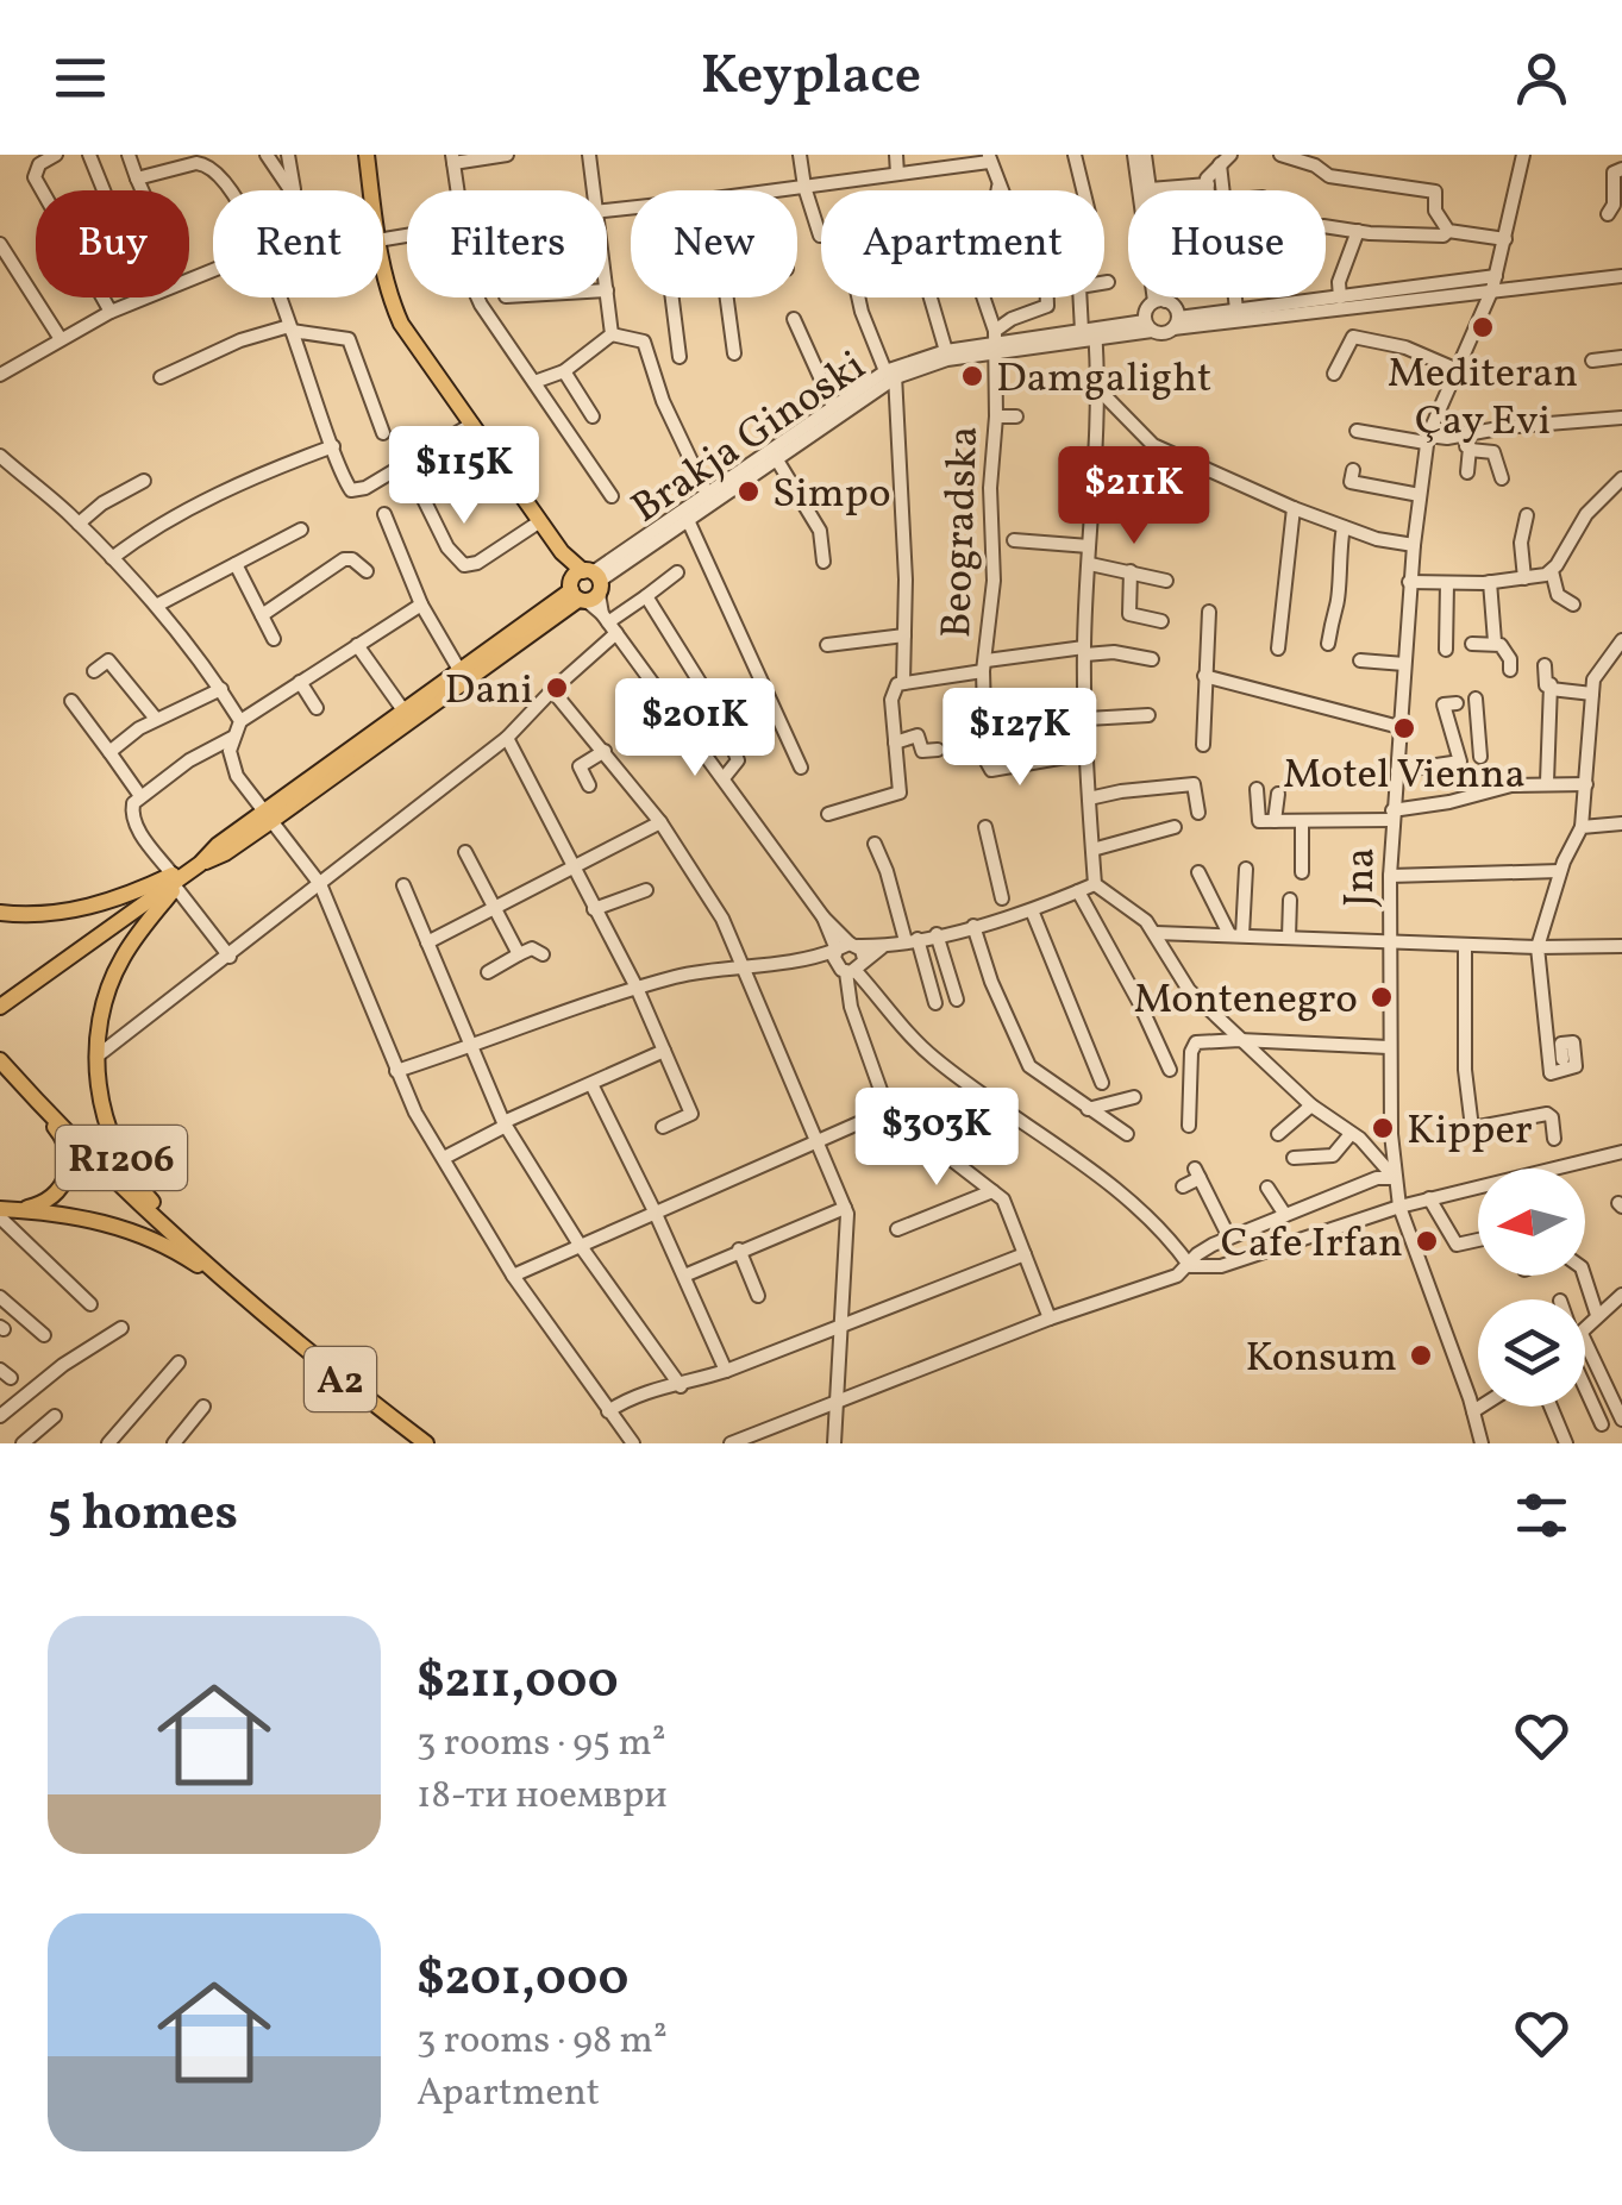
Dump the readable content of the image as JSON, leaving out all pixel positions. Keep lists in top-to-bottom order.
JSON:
{
  "streets": {
    "main road": ["Brakja Ginoski", "R1206", "A2"],
    "street": ["Beogradska", "Jna"]
  },
  "crossings": [
    ["Brakja Ginoski", "Beogradska"],
    ["Brakja Ginoski", "Jna"],
    ["R1206", "A2"]
  ],
  "places": [
    "Mediteran Çay Evi",
    "Damgalight",
    "Simpo",
    "Dani",
    "Motel Vienna",
    "Montenegro",
    "Kipper",
    "Cafe Irfan",
    "Konsum"
  ],
  "north": "left",
  "page": {
    "header": "Keyplace",
    "chip": [
      "Buy",
      "Rent",
      "Filters",
      "New",
      "Apartment",
      "House"
    ],
    "price": [
      "$115K",
      "$211K",
      "$201K",
      "$127K",
      "$303K"
    ],
    "heading": "5 homes",
    "list": [
      {
        "name": "$211,000",
        "note": "3 rooms · 95 m² · 18-ти ноември"
      },
      {
        "name": "$201,000",
        "note": "3 rooms · 98 m² · Apartment"
      }
    ]
  }
}
